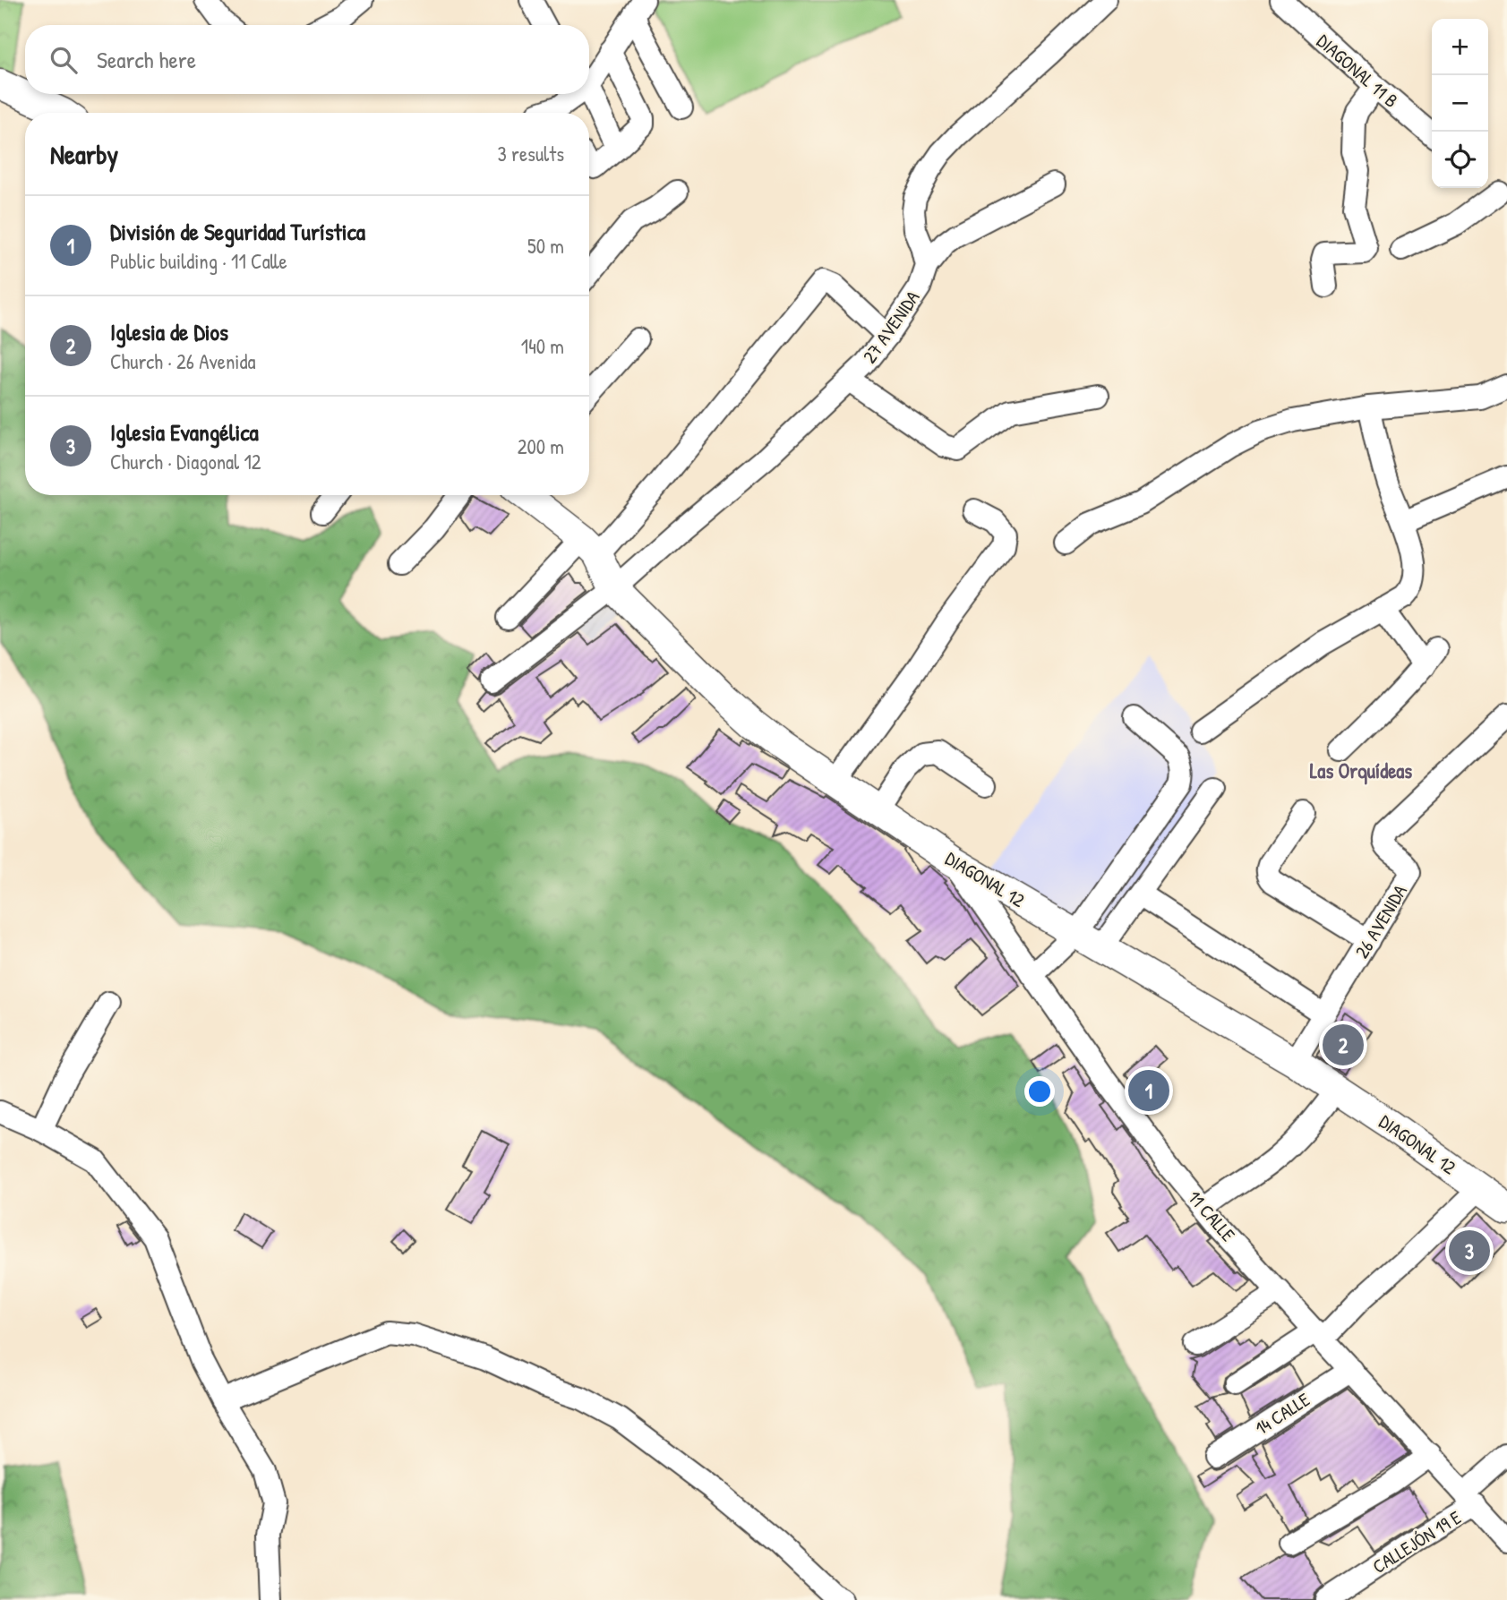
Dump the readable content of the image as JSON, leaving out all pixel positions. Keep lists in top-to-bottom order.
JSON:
{
  "streets": {
    "main road": ["DIAGONAL 12"],
    "street": [
      "DIAGONAL 11 B",
      "27 AVENIDA",
      "26 AVENIDA",
      "11 CALLE",
      "14 CALLE",
      "CALLEJÓN 19 E"
    ]
  },
  "crossings": [
    ["27 AVENIDA", "DIAGONAL 12"],
    ["DIAGONAL 12", "26 AVENIDA"],
    ["DIAGONAL 12", "11 CALLE"],
    ["11 CALLE", "14 CALLE"],
    ["11 CALLE", "CALLEJÓN 19 E"]
  ],
  "districts": ["Las Orquídeas"],
  "page": {
    "map_buttons": ["+", "−"],
    "search": "Search here",
    "heading": ["Nearby", "3 results"],
    "list": [
      {
        "mark": "1",
        "name": "División de Seguridad Turística",
        "note": "Public building · 11 Calle",
        "value": "50 m"
      },
      {
        "mark": "2",
        "name": "Iglesia de Dios",
        "note": "Church · 26 Avenida",
        "value": "140 m"
      },
      {
        "mark": "3",
        "name": "Iglesia Evangélica",
        "note": "Church · Diagonal 12",
        "value": "200 m"
      }
    ],
    "pins": ["2", "1", "3"]
  }
}
